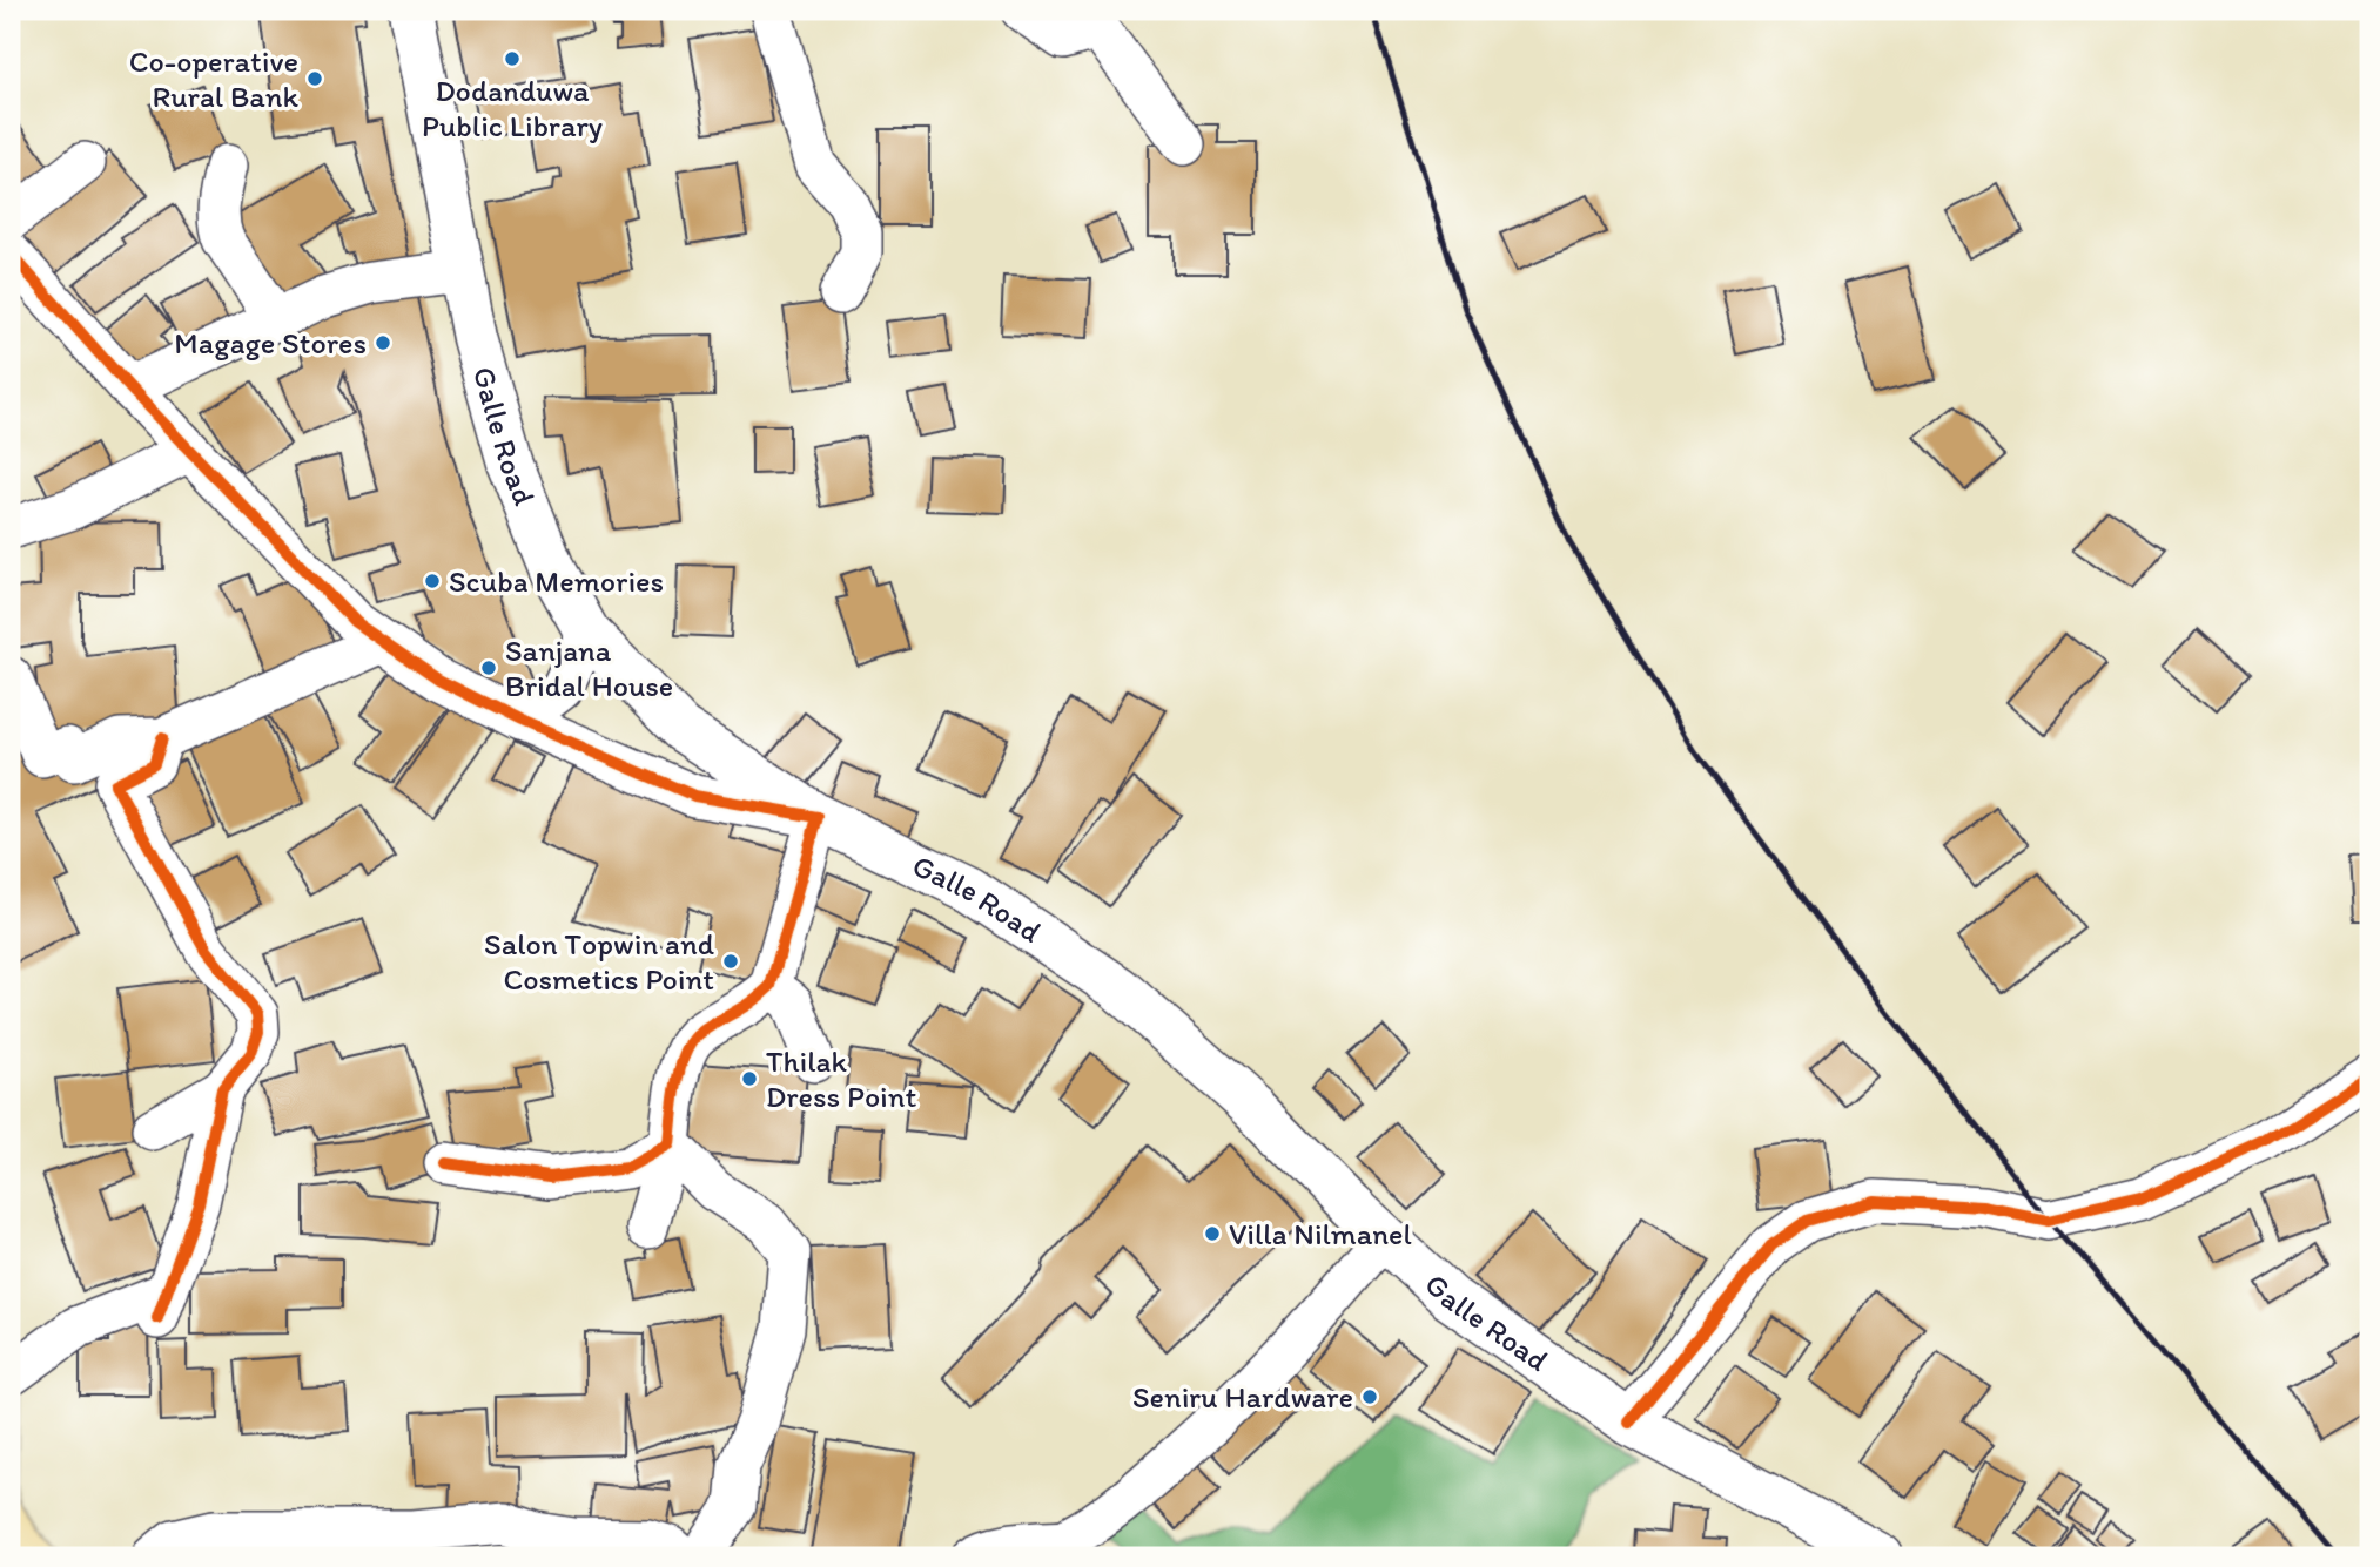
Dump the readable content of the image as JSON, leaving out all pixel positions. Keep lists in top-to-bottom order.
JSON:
{
  "streets": {
    "highway": ["Galle Road"]
  },
  "places": [
    "Dodanduwa Public Library",
    "Co-operative Rural Bank",
    "Magage Stores",
    "Scuba Memories",
    "Sanjana Bridal House",
    "Salon Topwin and Cosmetics Point",
    "Thilak Dress Point",
    "Villa Nilmanel",
    "Seniru Hardware"
  ]
}
